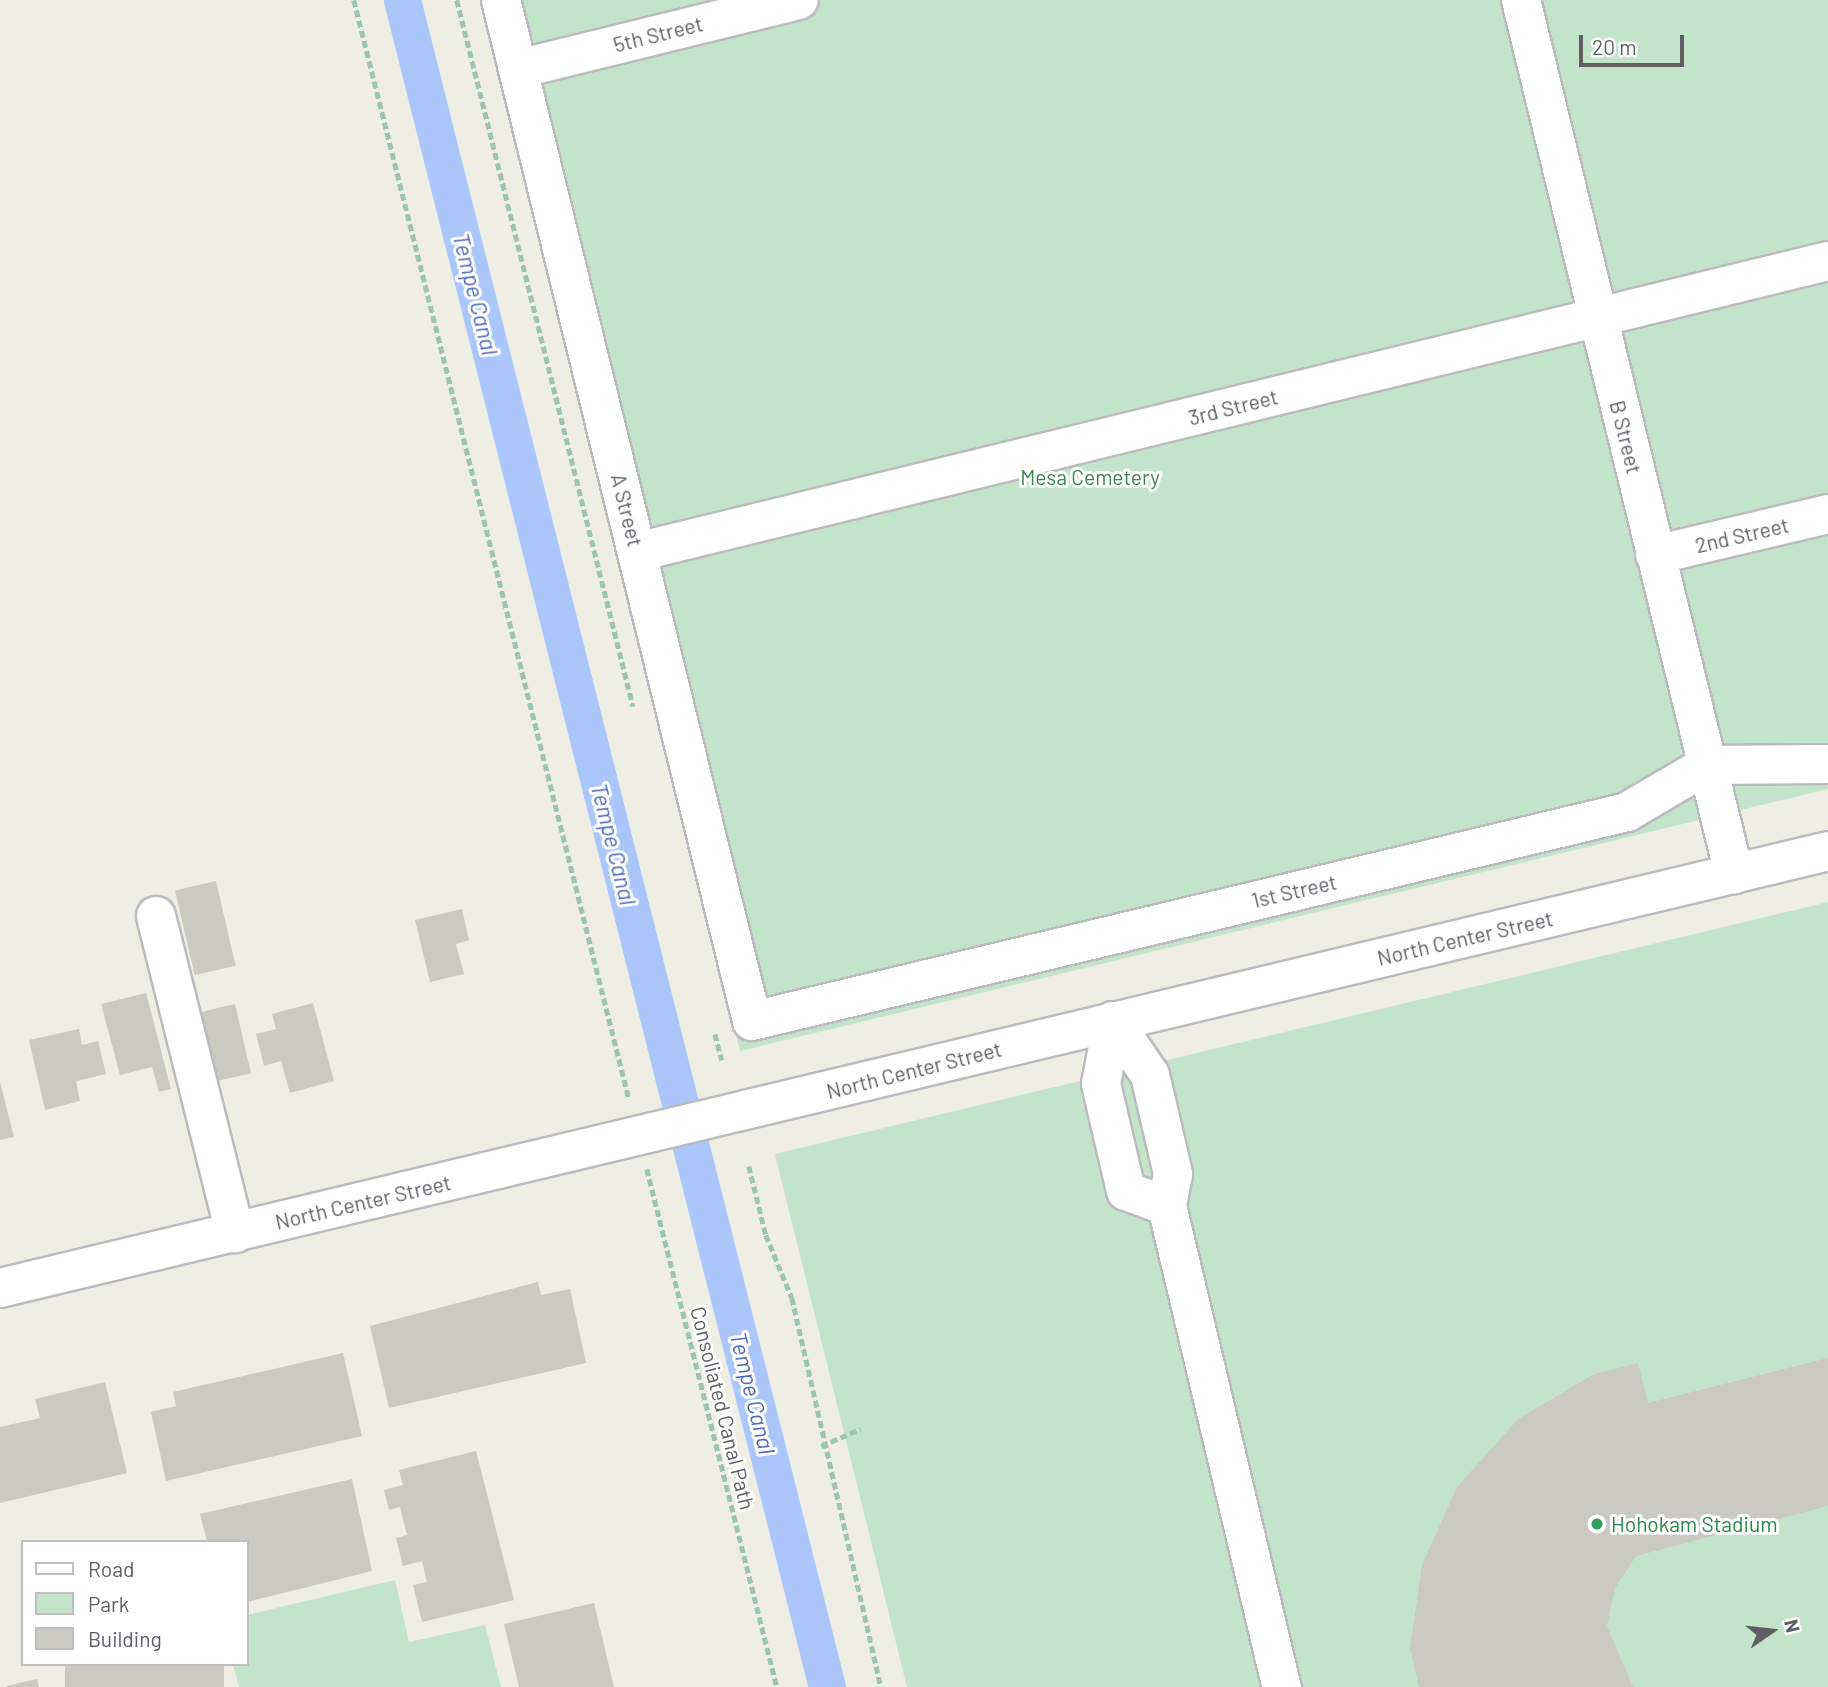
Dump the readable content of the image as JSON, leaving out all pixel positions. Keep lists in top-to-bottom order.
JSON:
{
  "streets": {
    "street": [
      "5th Street",
      "3rd Street",
      "B Street",
      "A Street",
      "2nd Street",
      "1st Street",
      "North Center Street"
    ],
    "path": ["Consoliated Canal Path"]
  },
  "crossings": [
    ["5th Street", "A Street"],
    ["3rd Street", "B Street"],
    ["3rd Street", "A Street"],
    ["B Street", "2nd Street"],
    ["B Street", "1st Street"],
    ["B Street", "North Center Street"],
    ["A Street", "1st Street"],
    ["North Center Street", "Consoliated Canal Path"]
  ],
  "water": ["Tempe Canal"],
  "parks": ["Mesa Cemetery"],
  "places": ["Hohokam Stadium"],
  "legend": ["Road", "Park", "Building"],
  "scale_bar": "20 m",
  "north": "right"
}
